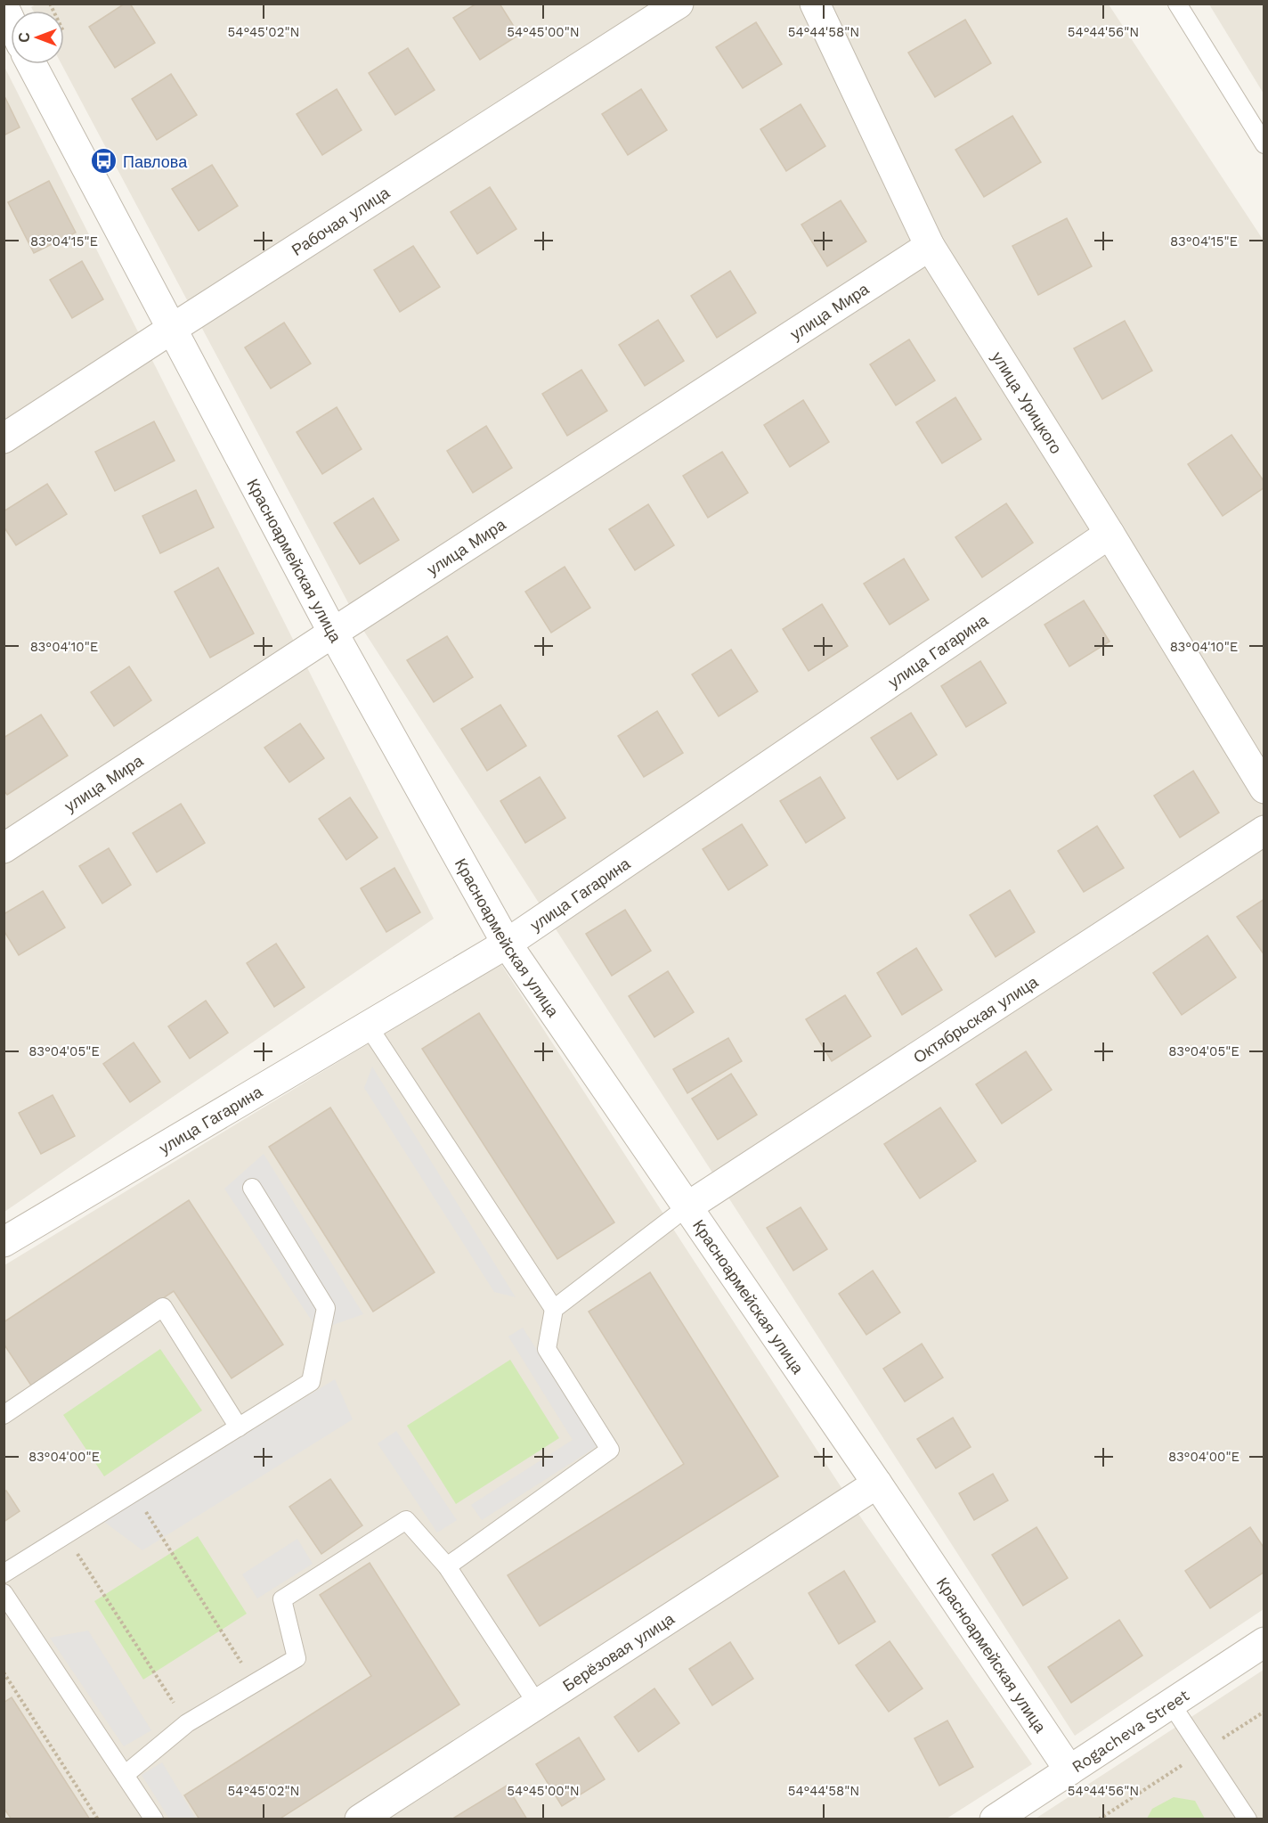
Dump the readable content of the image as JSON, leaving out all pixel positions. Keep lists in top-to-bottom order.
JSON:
{
  "streets": {
    "street": [
      "Рабочая улица",
      "улица Мира",
      "улица Урицкого",
      "Красноармейская улица",
      "улица Гагарина",
      "Октябрьская улица",
      "Берёзовая улица",
      "Rogacheva Street"
    ]
  },
  "crossings": [
    ["Рабочая улица", "Красноармейская улица"],
    ["улица Мира", "улица Урицкого"],
    ["улица Мира", "Красноармейская улица"],
    ["улица Урицкого", "улица Гагарина"],
    ["Красноармейская улица", "улица Гагарина"],
    ["Красноармейская улица", "Октябрьская улица"],
    ["Красноармейская улица", "Берёзовая улица"],
    ["Красноармейская улица", "Rogacheva Street"]
  ],
  "places": {
    "bus stop": ["Павлова"]
  },
  "north": "left",
  "coordinates": [
    "54°45'02\"N",
    "54°45'00\"N",
    "54°44'58\"N",
    "54°44'56\"N",
    "83°04'15\"E",
    "83°04'10\"E",
    "83°04'05\"E",
    "83°04'00\"E"
  ]
}
